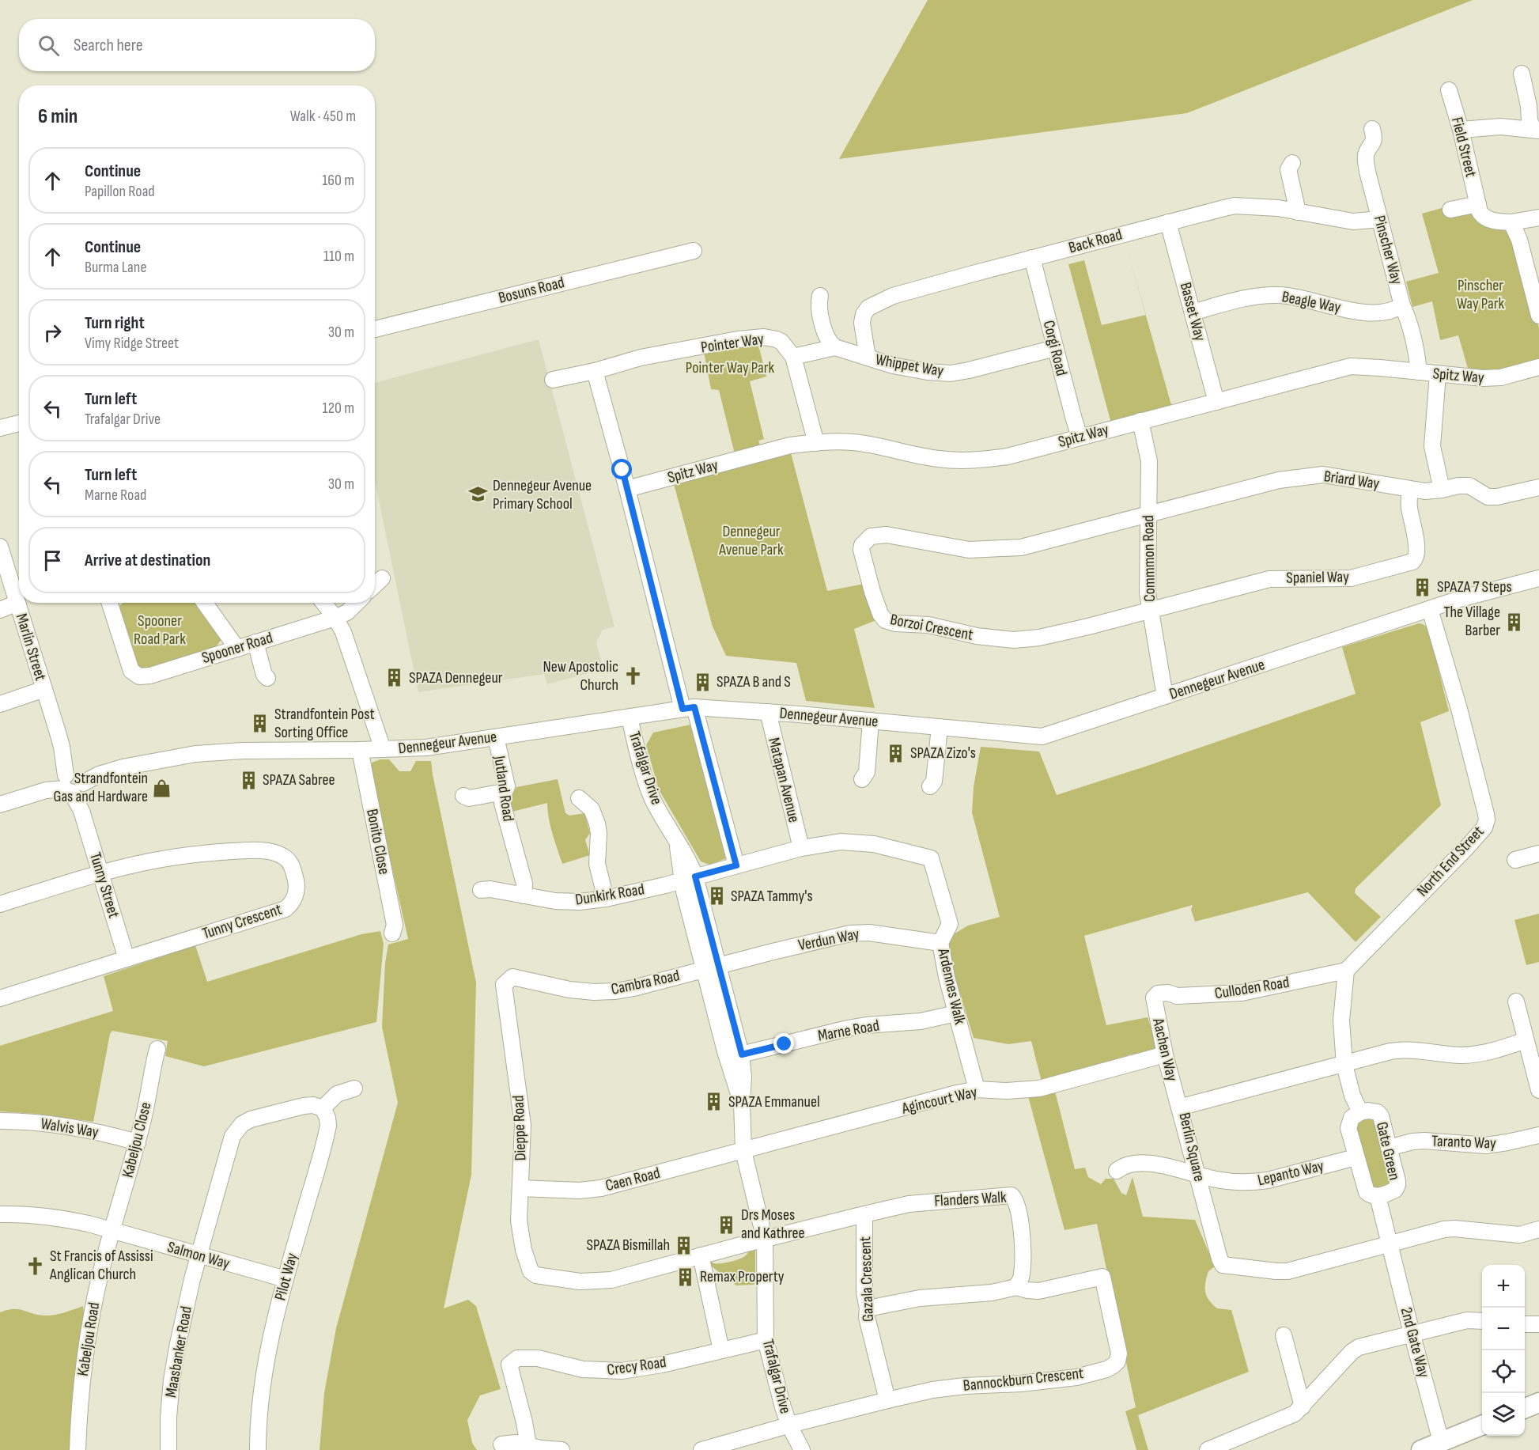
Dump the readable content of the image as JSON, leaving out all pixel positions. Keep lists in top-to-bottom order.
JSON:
{
  "streets": {
    "street": [
      "Field Street",
      "Back Road",
      "Pinscher Way",
      "Bosuns Road",
      "Beagle Way",
      "Basset Way",
      "Pointer Way",
      "Corgi Road",
      "Whippet Way",
      "Spitz Way",
      "Briard Way",
      "Commmon Road",
      "Spaniel Way",
      "Borzoi Crescent",
      "Marlin Street",
      "Spooner Road",
      "Dennegeur Avenue",
      "Trafalgar Drive",
      "Matapan Avenue",
      "Jutland Road",
      "Bonito Close",
      "North End Street",
      "Tunny Street",
      "Dunkirk Road",
      "Tunny Crescent",
      "Verdun Way",
      "Cambra Road",
      "Ardennes Walk",
      "Culloden Road",
      "Marne Road",
      "Aachen Way",
      "Agincourt Way",
      "Walvis Way",
      "Dieppe Road",
      "Kabeljou Close",
      "Taranto Way",
      "Berlin Square",
      "Gate Green",
      "Lepanto Way",
      "Caen Road",
      "Flanders Walk",
      "Salmon Way",
      "Pilot Way",
      "Gazala Crescent",
      "Kabeljou Road",
      "2nd Gate Way",
      "Maasbanker Road",
      "Crecy Road",
      "Bannockburn Crescent"
    ]
  },
  "crossings": [
    ["Back Road", "Pinscher Way"],
    ["Back Road", "Basset Way"],
    ["Back Road", "Corgi Road"],
    ["Back Road", "Whippet Way"],
    ["Pinscher Way", "Beagle Way"],
    ["Pinscher Way", "Spitz Way"],
    ["Beagle Way", "Basset Way"],
    ["Basset Way", "Spitz Way"],
    ["Pointer Way", "Spitz Way"],
    ["Corgi Road", "Whippet Way"],
    ["Corgi Road", "Spitz Way"],
    ["Spitz Way", "Commmon Road"],
    ["Briard Way", "Commmon Road"],
    ["Briard Way", "Spaniel Way"],
    ["Briard Way", "Borzoi Crescent"],
    ["Commmon Road", "Spaniel Way"],
    ["Commmon Road", "Borzoi Crescent"],
    ["Commmon Road", "Dennegeur Avenue"],
    ["Spaniel Way", "Borzoi Crescent"],
    ["Marlin Street", "Dennegeur Avenue"],
    ["Marlin Street", "Tunny Street"],
    ["Dennegeur Avenue", "Trafalgar Drive"],
    ["Dennegeur Avenue", "Matapan Avenue"],
    ["Dennegeur Avenue", "Jutland Road"],
    ["Dennegeur Avenue", "Bonito Close"],
    ["Dennegeur Avenue", "North End Street"],
    ["Dennegeur Avenue", "Tunny Street"],
    ["Trafalgar Drive", "Dunkirk Road"],
    ["Trafalgar Drive", "Verdun Way"],
    ["Trafalgar Drive", "Cambra Road"],
    ["Trafalgar Drive", "Marne Road"],
    ["Trafalgar Drive", "Agincourt Way"],
    ["Trafalgar Drive", "Caen Road"],
    ["Trafalgar Drive", "Gazala Crescent"],
    ["Trafalgar Drive", "Crecy Road"],
    ["Matapan Avenue", "Dunkirk Road"],
    ["Jutland Road", "Dunkirk Road"],
    ["North End Street", "Culloden Road"],
    ["Tunny Street", "Tunny Crescent"],
    ["Dunkirk Road", "Ardennes Walk"],
    ["Verdun Way", "Cambra Road"],
    ["Verdun Way", "Ardennes Walk"],
    ["Cambra Road", "Dieppe Road"],
    ["Ardennes Walk", "Marne Road"],
    ["Ardennes Walk", "Agincourt Way"],
    ["Culloden Road", "Aachen Way"],
    ["Aachen Way", "Agincourt Way"],
    ["Aachen Way", "Berlin Square"],
    ["Agincourt Way", "Caen Road"],
    ["Walvis Way", "Kabeljou Close"],
    ["Dieppe Road", "Caen Road"],
    ["Dieppe Road", "Gazala Crescent"],
    ["Kabeljou Close", "Salmon Way"],
    ["Kabeljou Close", "Kabeljou Road"],
    ["Taranto Way", "Gate Green"],
    ["Berlin Square", "Gate Green"],
    ["Berlin Square", "Lepanto Way"],
    ["Berlin Square", "2nd Gate Way"],
    ["Gate Green", "Lepanto Way"],
    ["Gate Green", "2nd Gate Way"],
    ["Flanders Walk", "Gazala Crescent"],
    ["Flanders Walk", "Bannockburn Crescent"],
    ["Salmon Way", "Pilot Way"],
    ["Salmon Way", "Kabeljou Road"],
    ["Salmon Way", "Maasbanker Road"],
    ["Gazala Crescent", "Bannockburn Crescent"]
  ],
  "parks": [
    "Pinscher Way Park",
    "Pointer Way Park",
    "Dennegeur Avenue Park",
    "Spooner Road Park"
  ],
  "places": {
    "school or university": ["Dennegeur Avenue Primary School"],
    "building": [
      "SPAZA 7 Steps",
      "The Village Barber",
      "SPAZA Dennegeur",
      "SPAZA B and S",
      "Strandfontein Post Sorting Office",
      "SPAZA Zizo's",
      "SPAZA Sabree",
      "SPAZA Tammy's",
      "SPAZA Emmanuel",
      "Drs Moses and Kathree",
      "SPAZA Bismillah",
      "Remax Property"
    ],
    "church": ["New Apostolic Church", "St Francis of Assissi Anglican Church"],
    "shop": ["Strandfontein Gas and Hardware"]
  },
  "page": {
    "search": "Search here",
    "heading": ["6 min", "Walk · 450 m"],
    "list": [
      ["Continue", "Papillon Road", "160 m"],
      ["Continue", "Burma Lane", "110 m"],
      ["Turn right", "Vimy Ridge Street", "30 m"],
      ["Turn left", "Trafalgar Drive", "120 m"],
      ["Turn left", "Marne Road", "30 m"],
      "Arrive at destination"
    ],
    "map_buttons": ["+", "−"]
  }
}
